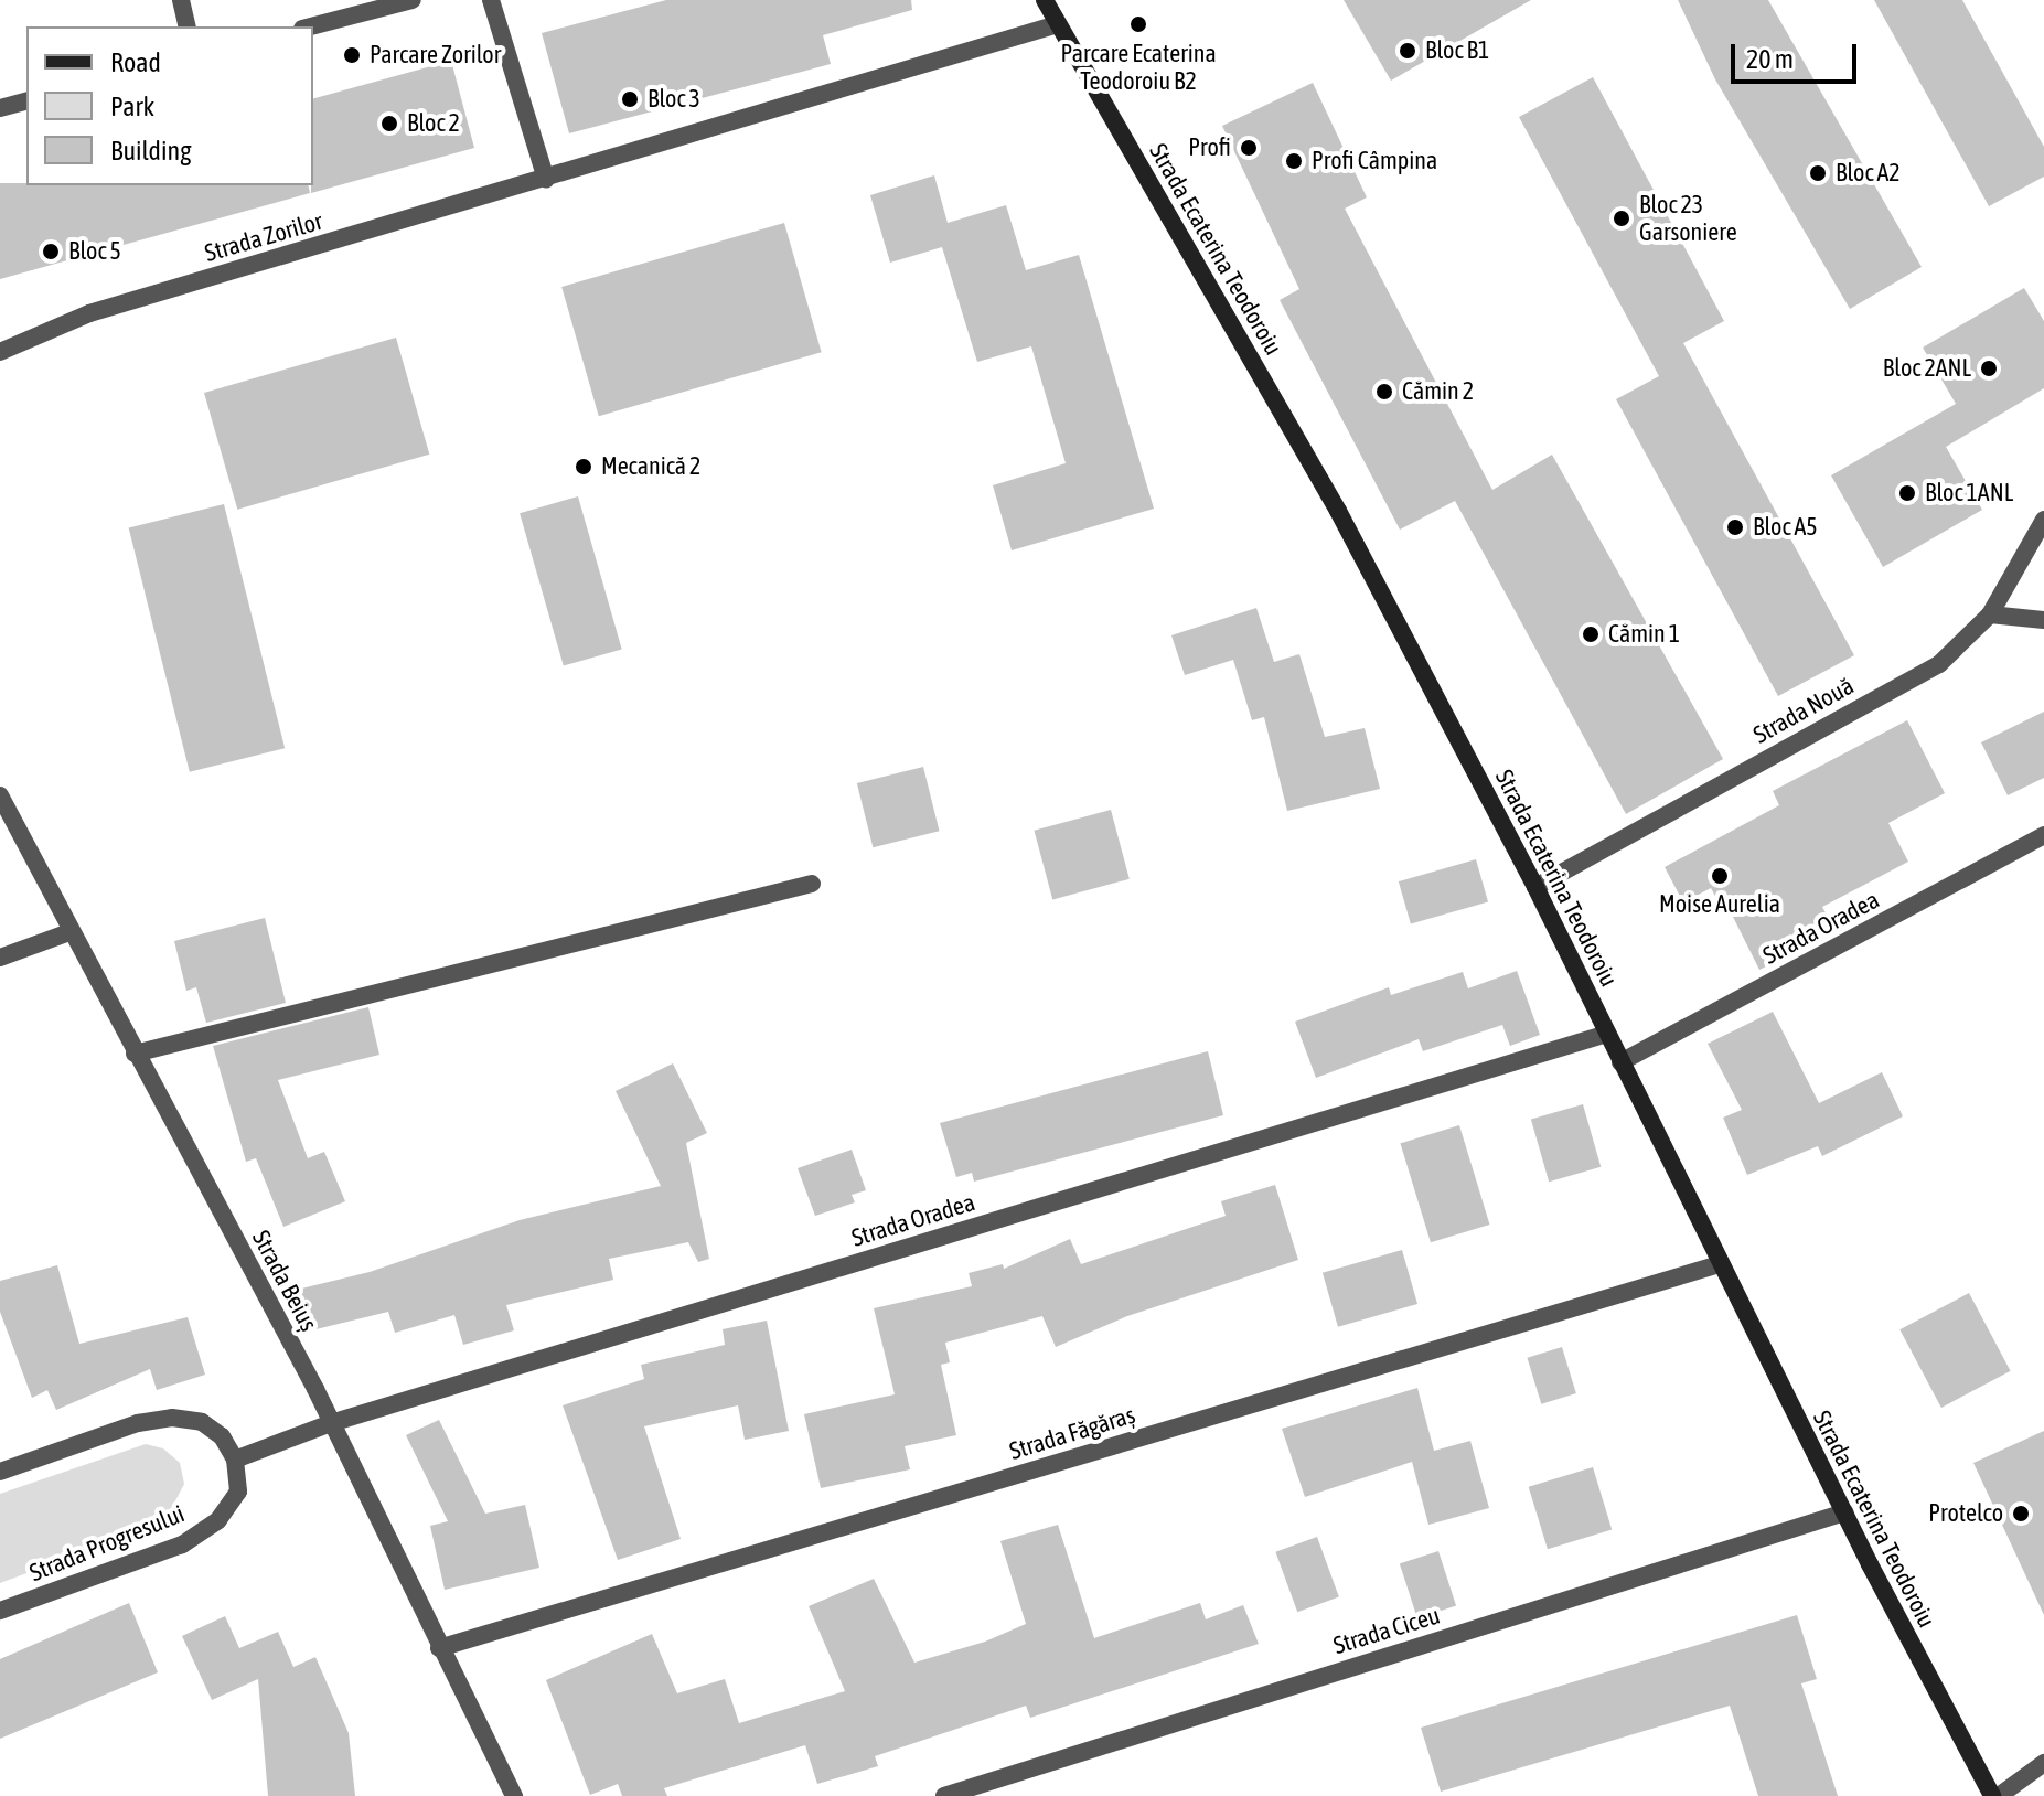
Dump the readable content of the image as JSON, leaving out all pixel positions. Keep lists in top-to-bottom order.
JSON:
{
  "streets": {
    "main road": ["Strada Ecaterina Teodoroiu"],
    "street": [
      "Strada Zorilor",
      "Strada Nouă",
      "Strada Oradea",
      "Strada Beiuș",
      "Strada Făgăraș",
      "Strada Progresului",
      "Strada Ciceu"
    ]
  },
  "crossings": [
    ["Strada Zorilor", "Strada Ecaterina Teodoroiu"],
    ["Strada Ecaterina Teodoroiu", "Strada Nouă"],
    ["Strada Ecaterina Teodoroiu", "Strada Oradea"],
    ["Strada Ecaterina Teodoroiu", "Strada Făgăraș"],
    ["Strada Ecaterina Teodoroiu", "Strada Ciceu"],
    ["Strada Oradea", "Strada Beiuș"],
    ["Strada Oradea", "Strada Progresului"],
    ["Strada Beiuș", "Strada Făgăraș"]
  ],
  "places": [
    "Parcare Ecaterina Teodoroiu B2",
    "Bloc B1",
    "Parcare Zorilor",
    "Bloc 3",
    "Bloc 2",
    "Profi",
    "Profi Câmpina",
    "Bloc A2",
    "Bloc 23 Garsoniere",
    "Bloc 5",
    "Bloc 2ANL",
    "Cămin 2",
    "Mecanică 2",
    "Bloc 1ANL",
    "Bloc A5",
    "Cămin 1",
    "Moise Aurelia",
    "Protelco"
  ],
  "legend": ["Road", "Park", "Building"],
  "scale_bar": "20 m"
}
